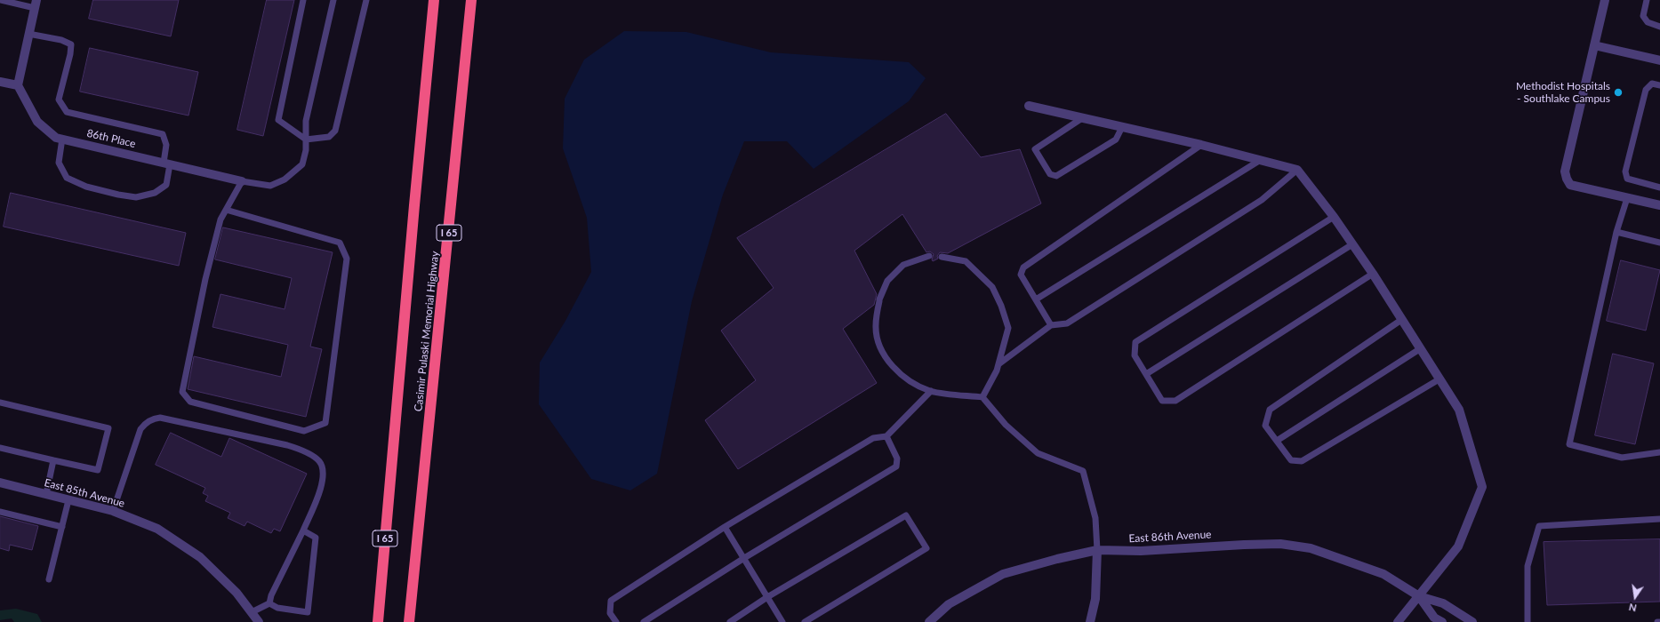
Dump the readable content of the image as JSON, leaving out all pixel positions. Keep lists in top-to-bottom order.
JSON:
{
  "streets": {
    "highway": ["I 65", "Casimir Pulaski Memorial Highway"],
    "street": ["86th Place", "East 85th Avenue", "East 86th Avenue"]
  },
  "places": ["Methodist Hospitals - Southlake Campus"],
  "north": "bottom"
}
